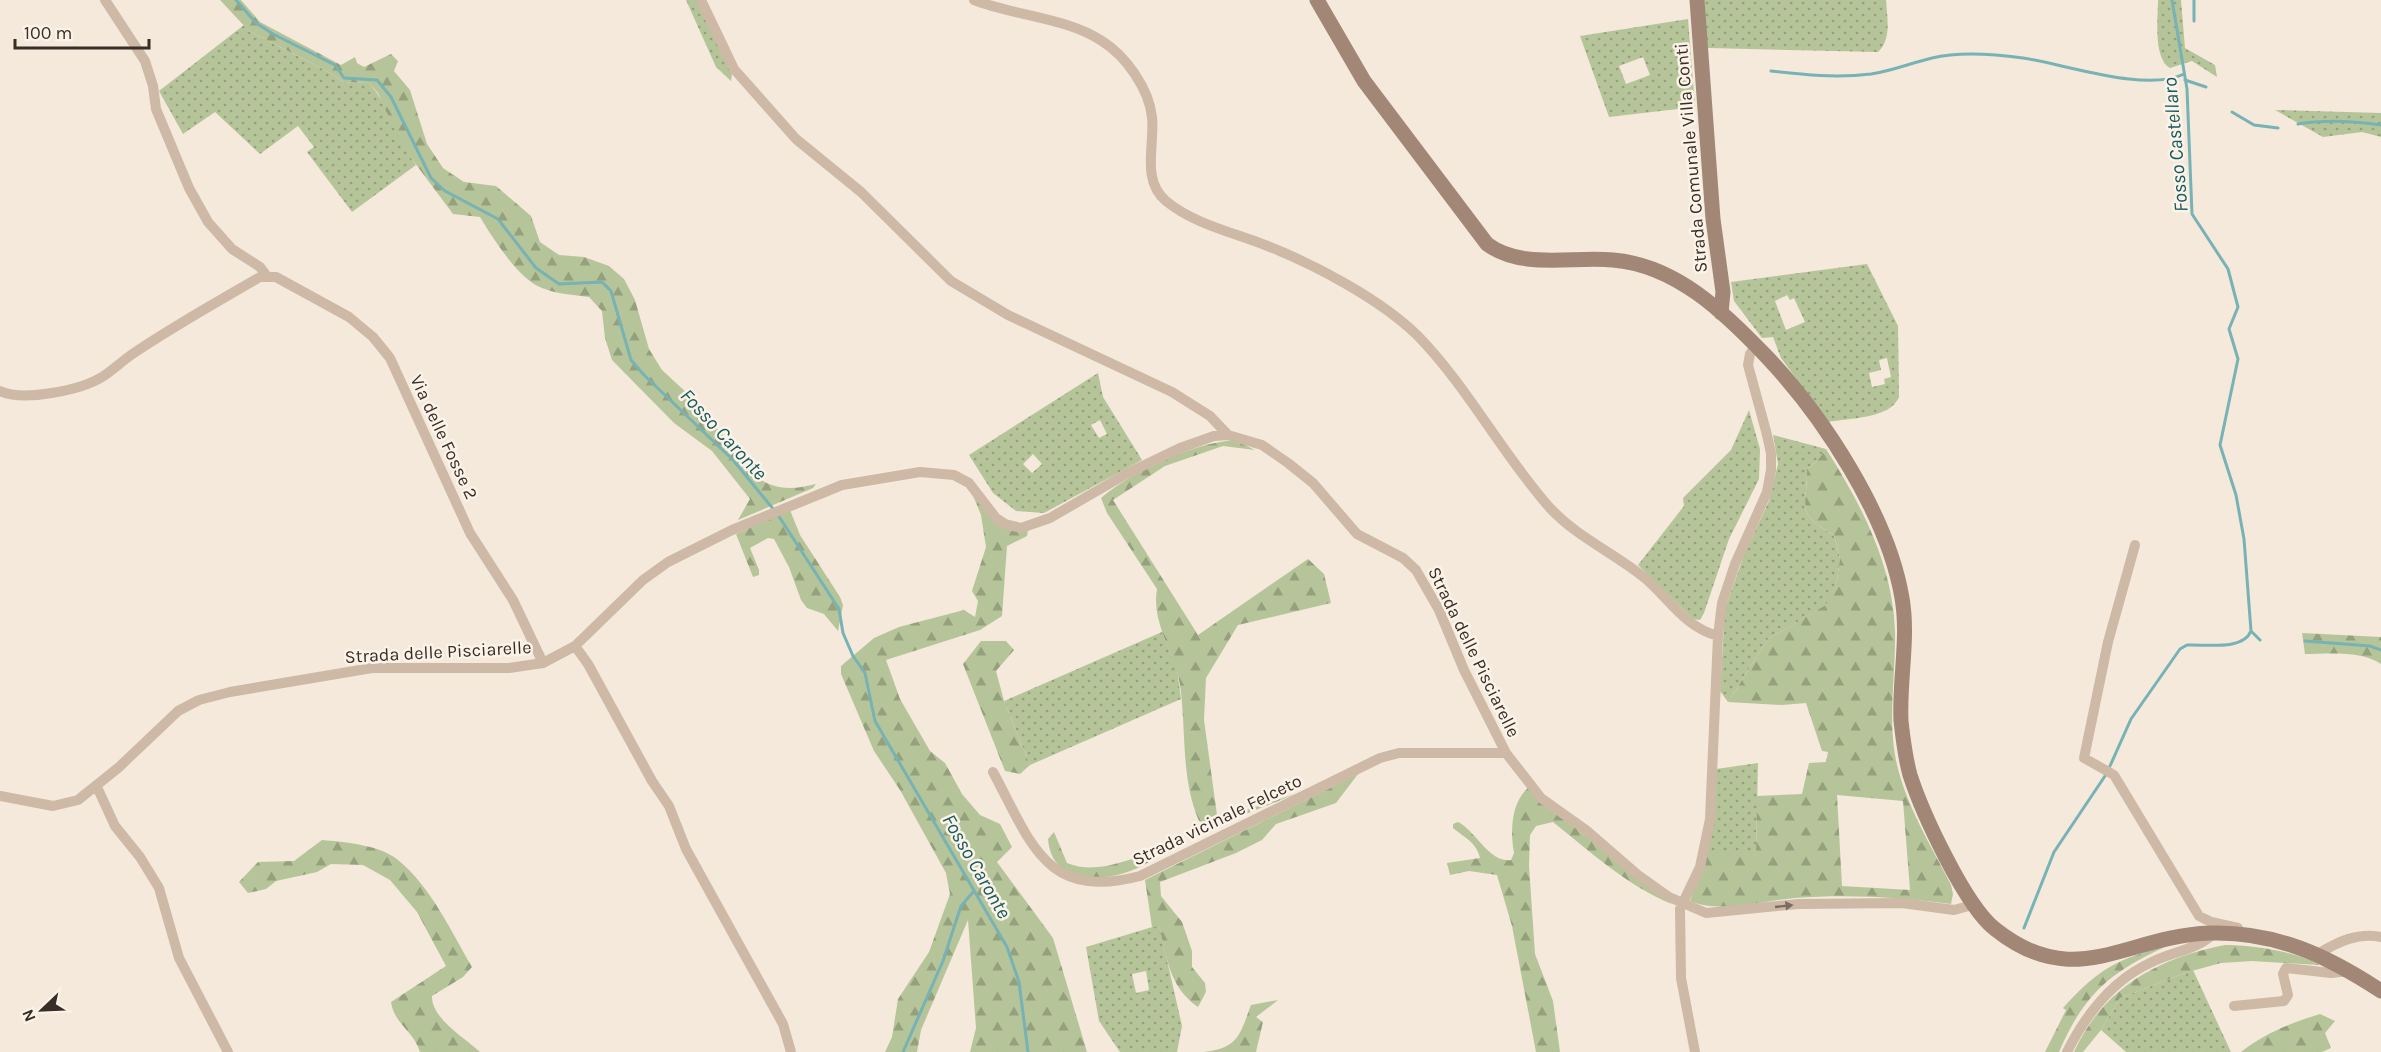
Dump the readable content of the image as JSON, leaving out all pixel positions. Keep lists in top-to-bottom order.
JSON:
{
  "streets": {
    "main road": ["Strada Comunale Villa Conti"],
    "street": ["Via delle Fosse 2", "Strada delle Pisciarelle", "Strada vicinale Felceto"]
  },
  "crossings": [
    ["Via delle Fosse 2", "Strada delle Pisciarelle"],
    ["Strada delle Pisciarelle", "Strada vicinale Felceto"]
  ],
  "water": ["Fosso Castellaro", "Fosso Caronte"],
  "scale_bar": "100 m",
  "north": "bottom left"
}
